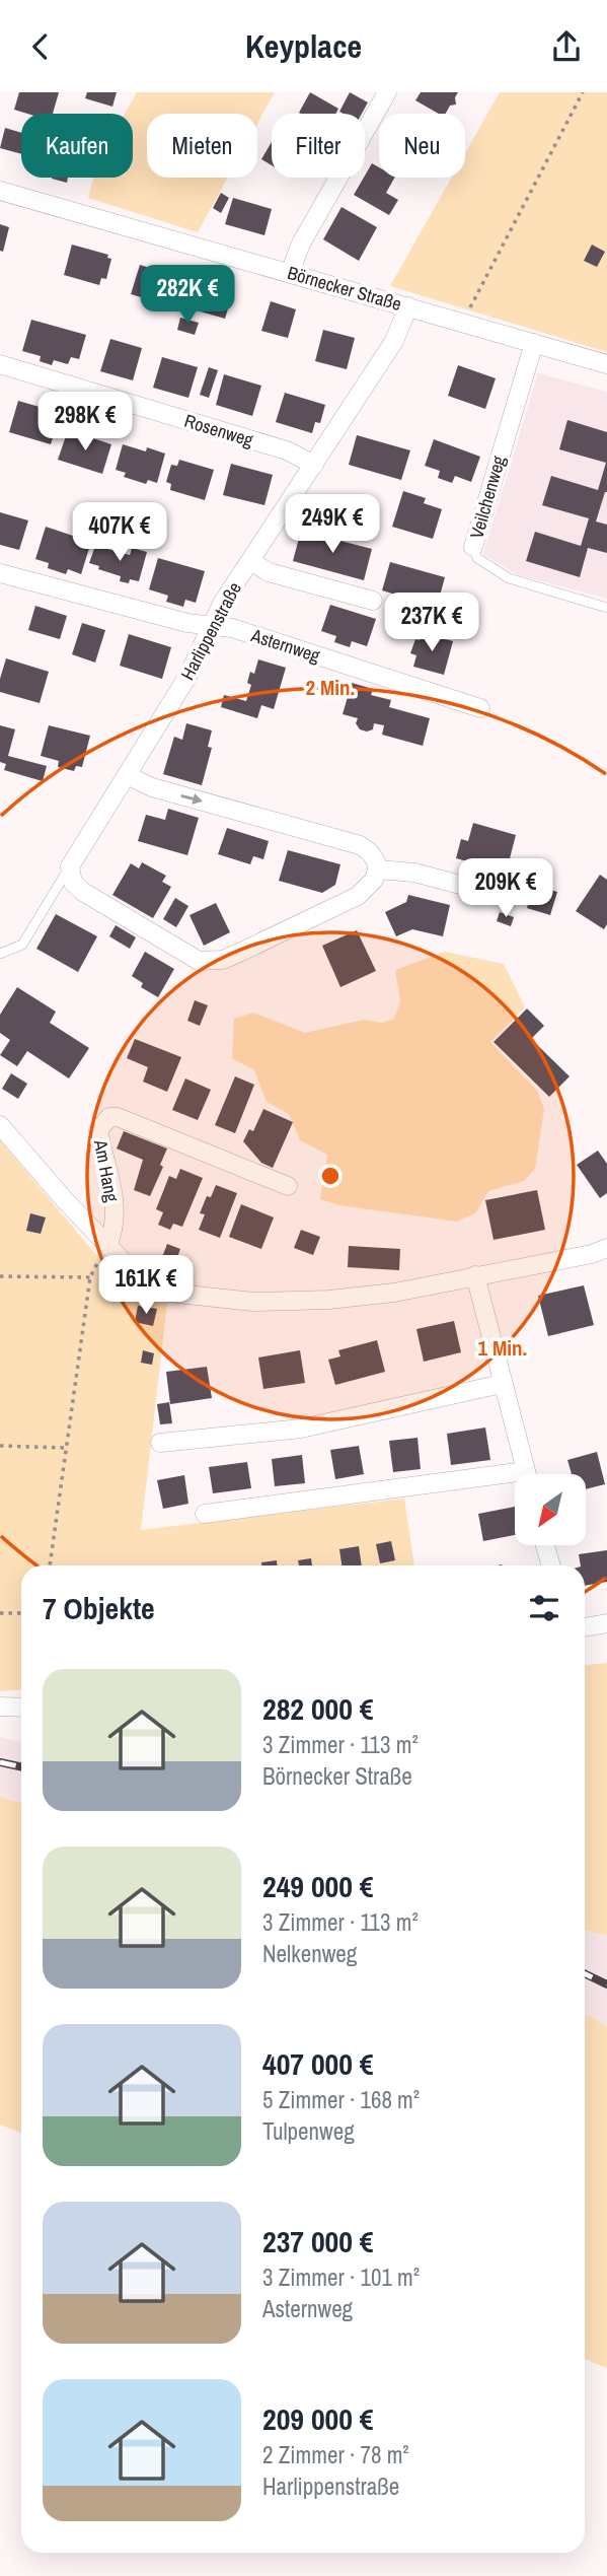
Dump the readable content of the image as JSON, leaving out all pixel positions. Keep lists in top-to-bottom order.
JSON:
{
  "streets": {
    "street": [
      "Börnecker Straße",
      "Rosenweg",
      "Veilchenweg",
      "Harlippenstraße",
      "Asternweg",
      "Am Hang"
    ]
  },
  "crossings": [
    ["Börnecker Straße", "Veilchenweg"],
    ["Börnecker Straße", "Harlippenstraße"],
    ["Rosenweg", "Harlippenstraße"],
    ["Harlippenstraße", "Asternweg"]
  ],
  "north": "bottom left",
  "page": {
    "header": "Keyplace",
    "chip": [
      "Kaufen",
      "Mieten",
      "Filter",
      "Neu"
    ],
    "price": [
      "282K €",
      "298K €",
      "249K €",
      "407K €",
      "237K €",
      "209K €",
      "161K €"
    ],
    "heading": "7 Objekte",
    "list": [
      {
        "name": "282 000 €",
        "note": "3 Zimmer · 113 m² · Börnecker Straße"
      },
      {
        "name": "249 000 €",
        "note": "3 Zimmer · 113 m² · Nelkenweg"
      },
      {
        "name": "407 000 €",
        "note": "5 Zimmer · 168 m² · Tulpenweg"
      },
      {
        "name": "237 000 €",
        "note": "3 Zimmer · 101 m² · Asternweg"
      },
      {
        "name": "209 000 €",
        "note": "2 Zimmer · 78 m² · Harlippenstraße"
      }
    ]
  },
  "rings": ["2 Min.", "1 Min."]
}
